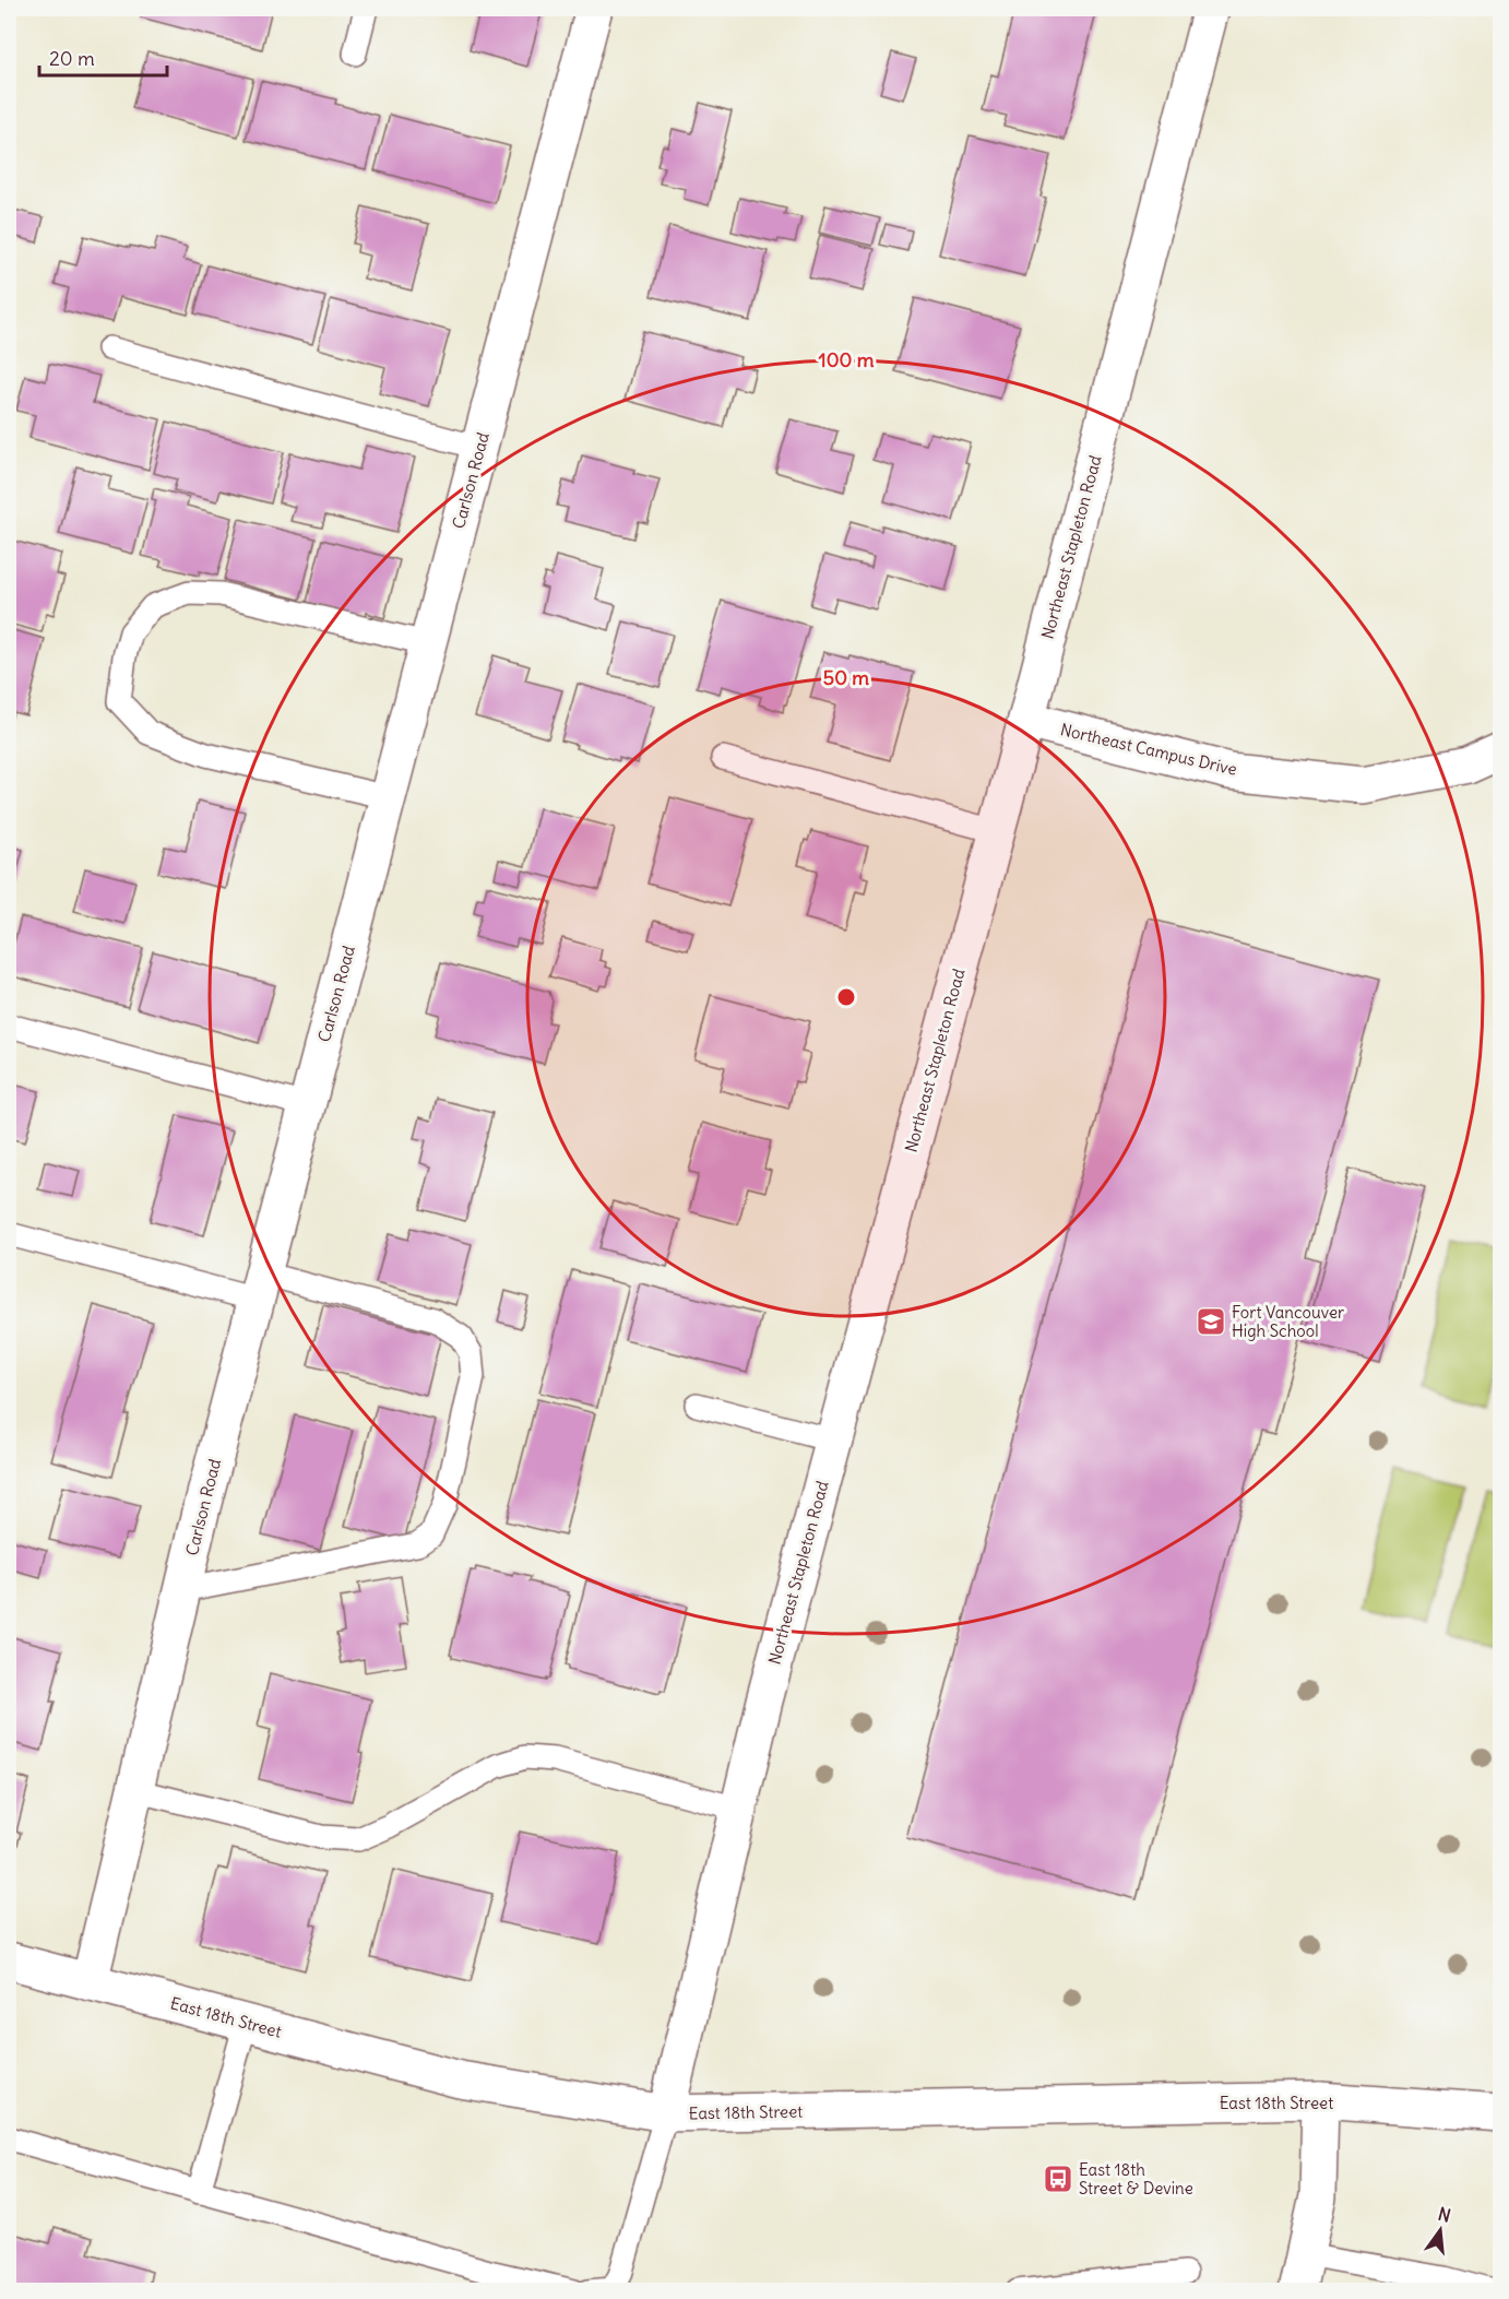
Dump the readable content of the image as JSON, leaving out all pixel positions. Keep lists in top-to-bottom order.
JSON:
{
  "streets": {
    "street": [
      "Carlson Road",
      "Northeast Stapleton Road",
      "Northeast Campus Drive",
      "East 18th Street"
    ]
  },
  "crossings": [
    ["Carlson Road", "East 18th Street"],
    ["Northeast Stapleton Road", "Northeast Campus Drive"],
    ["Northeast Stapleton Road", "East 18th Street"]
  ],
  "places": {
    "school or university": ["Fort Vancouver High School"],
    "bus stop": ["East 18th Street & Devine"]
  },
  "scale_bar": "20 m",
  "north": "top",
  "rings": ["100 m", "50 m"]
}
